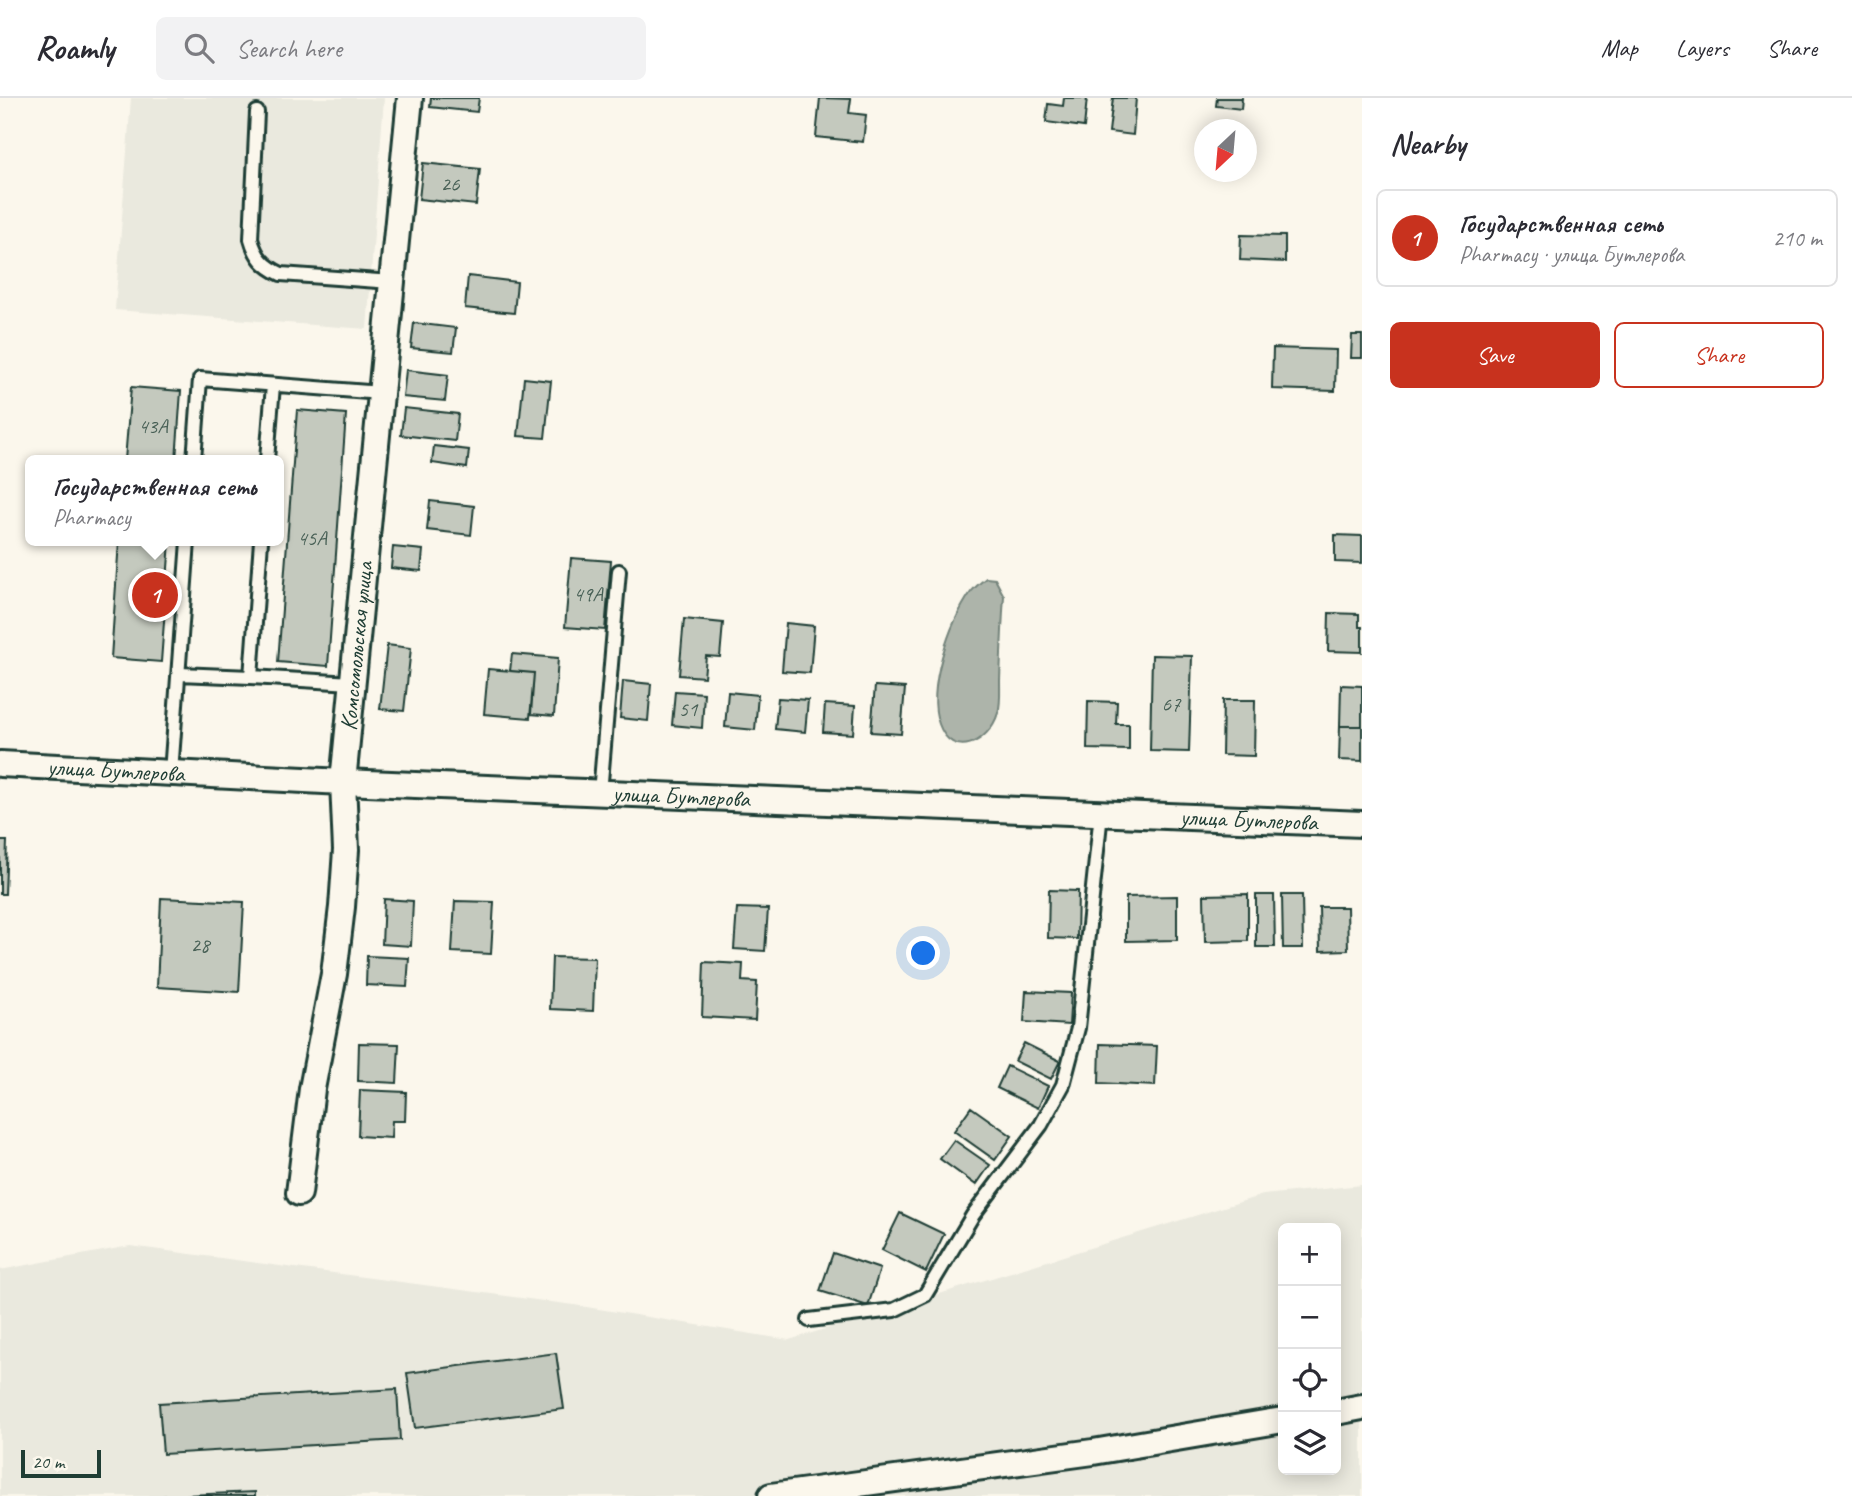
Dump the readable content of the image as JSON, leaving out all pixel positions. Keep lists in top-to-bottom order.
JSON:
{
  "streets": {
    "street": ["Комсомольская улица", "улица Бутлерова"]
  },
  "crossings": [
    ["Комсомольская улица", "улица Бутлерова"]
  ],
  "house_numbers": [
    "26",
    "43А",
    "45А",
    "49А",
    "67",
    "51",
    "28"
  ],
  "scale_bar": "20 m",
  "north": "bottom left",
  "page": {
    "header": "Roamly",
    "search": "Search here",
    "nav": ["Map", "Layers", "Share"],
    "heading": "Nearby",
    "list": [
      {
        "mark": "1",
        "name": "Государственная сеть",
        "note": "Pharmacy · улица Бутлерова",
        "value": "210 m"
      }
    ],
    "buttons": ["Save", "Share"],
    "popup": ["Государственная сеть", "Pharmacy"],
    "pins": "1",
    "map_buttons": ["+", "−"],
    "scale": "20 m"
  }
}
